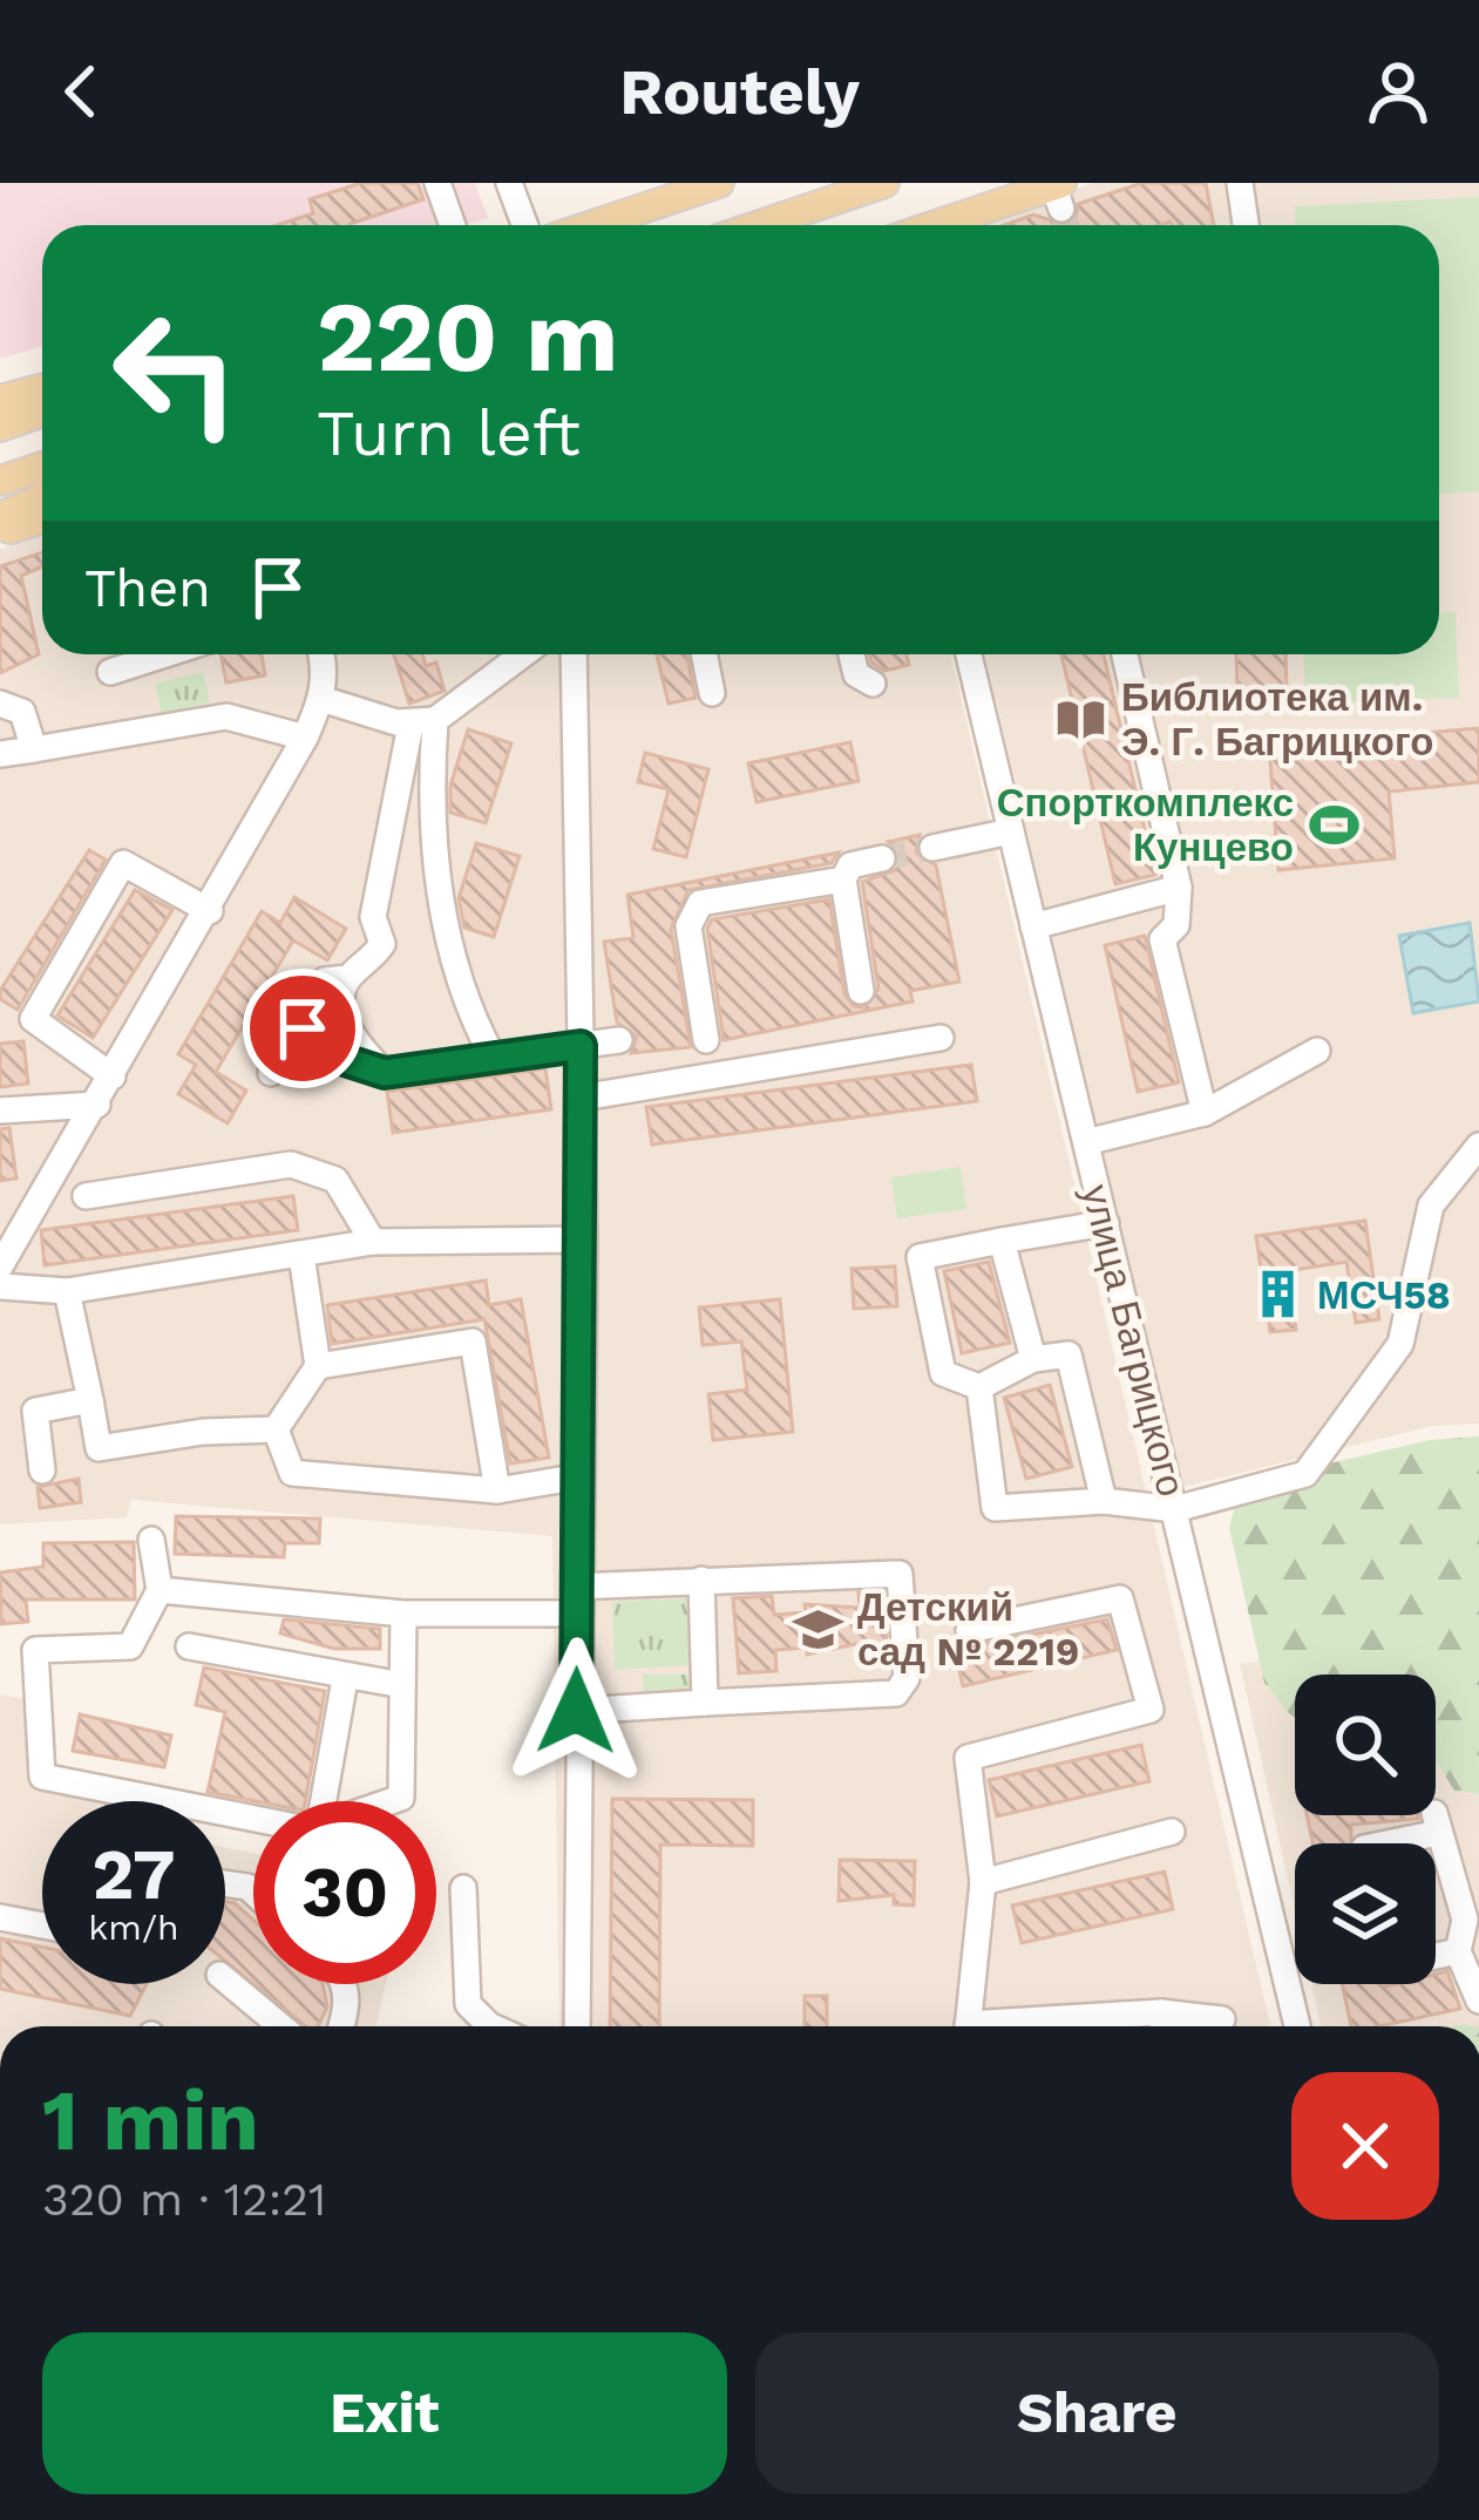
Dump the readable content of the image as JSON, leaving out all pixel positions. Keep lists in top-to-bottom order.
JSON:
{
  "streets": {
    "street": ["улица Багрицкого"]
  },
  "places": {
    "library": ["Библиотека им. Э. Г. Багрицкого"],
    "sports": ["Спорткомплекс Кунцево"],
    "building": ["МСЧ58"],
    "school or university": ["Детский сад № 2219"]
  },
  "page": {
    "header": "Routely",
    "turn": ["220 m", "Turn left"],
    "then": "Then",
    "speed": "27 km/h",
    "limit": "30",
    "heading": ["1 min", "320 m · 12:21"],
    "buttons": ["Exit", "Share"]
  }
}
